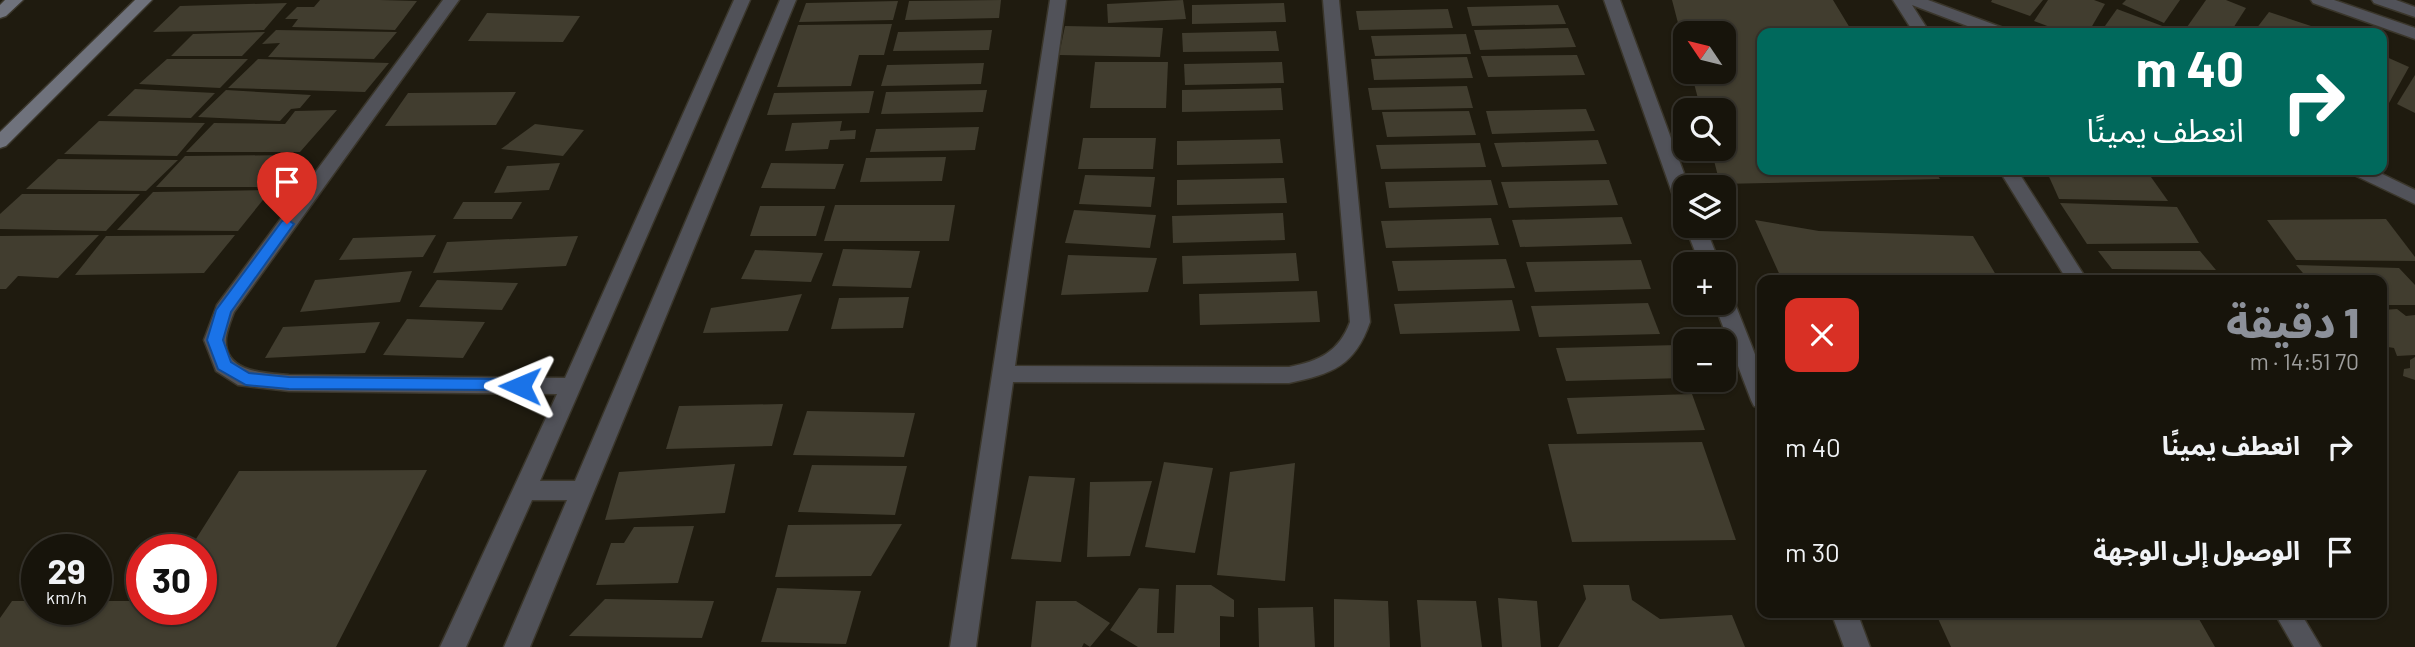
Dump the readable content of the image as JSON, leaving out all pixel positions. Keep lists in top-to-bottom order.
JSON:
{
  "north": "top left",
  "page": {
    "map_buttons": ["+", "−"],
    "turn": ["40 m", "انعطف يمينًا"],
    "heading": ["1 دقيقة", "70 m · 14:51"],
    "list": [
      {
        "name": "انعطف يمينًا",
        "value": "40 m"
      },
      {
        "name": "الوصول إلى الوجهة",
        "value": "30 m"
      }
    ],
    "speed": "29 km/h",
    "limit": "30"
  }
}
